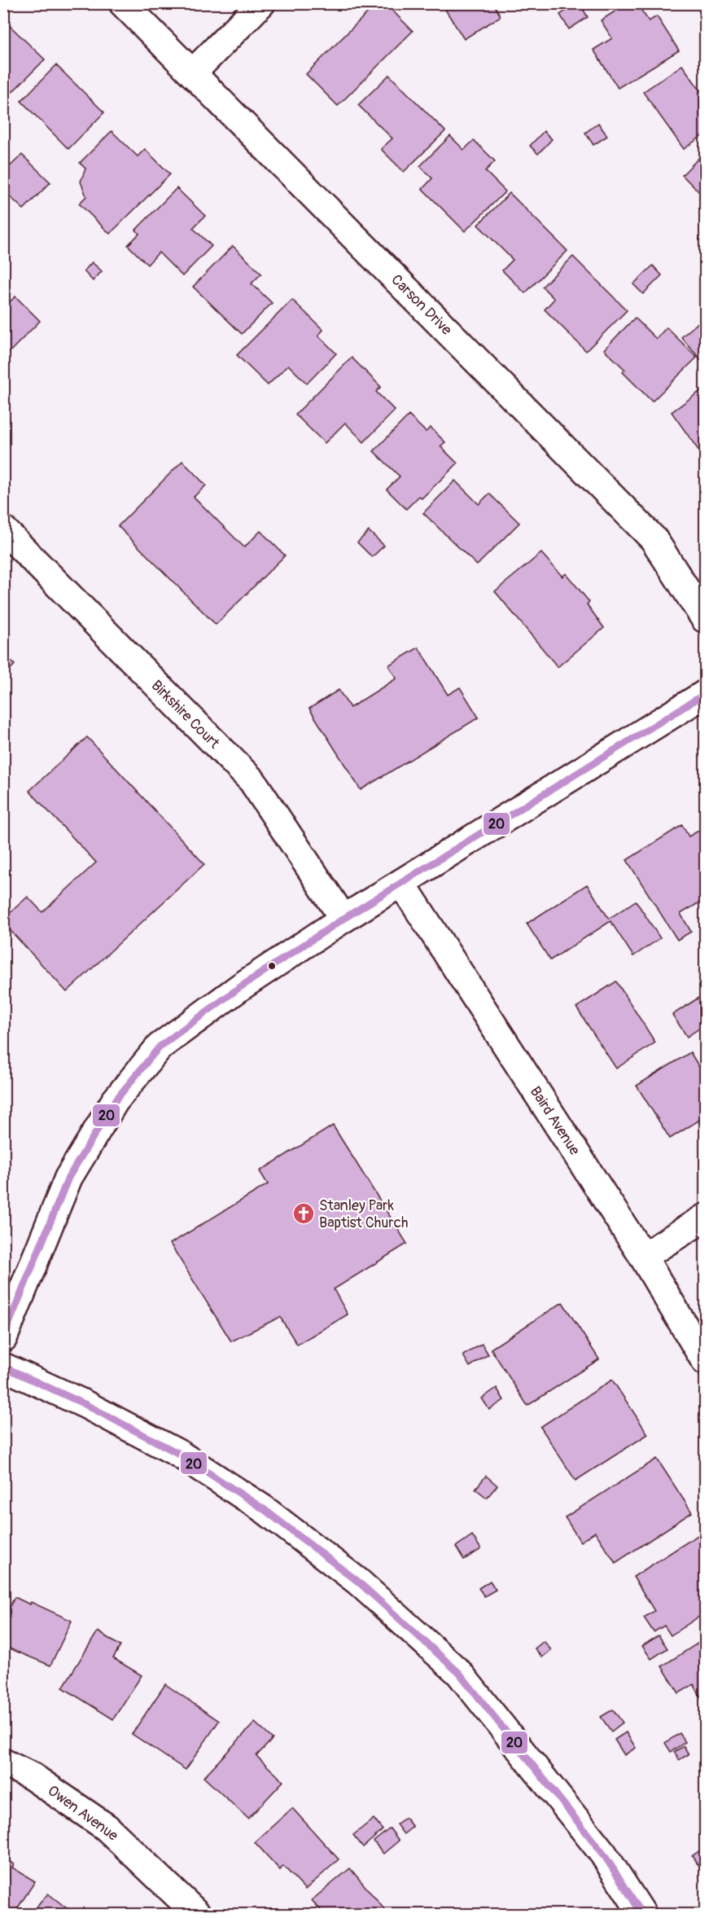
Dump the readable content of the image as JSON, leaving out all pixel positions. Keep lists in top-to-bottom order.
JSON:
{
  "streets": {
    "street": [
      "Carson Drive",
      "Birkshire Court",
      "Baird Avenue",
      "Owen Avenue"
    ]
  },
  "places": {
    "church": ["Stanley Park Baptist Church"]
  },
  "lines": ["transit line 20"]
}
